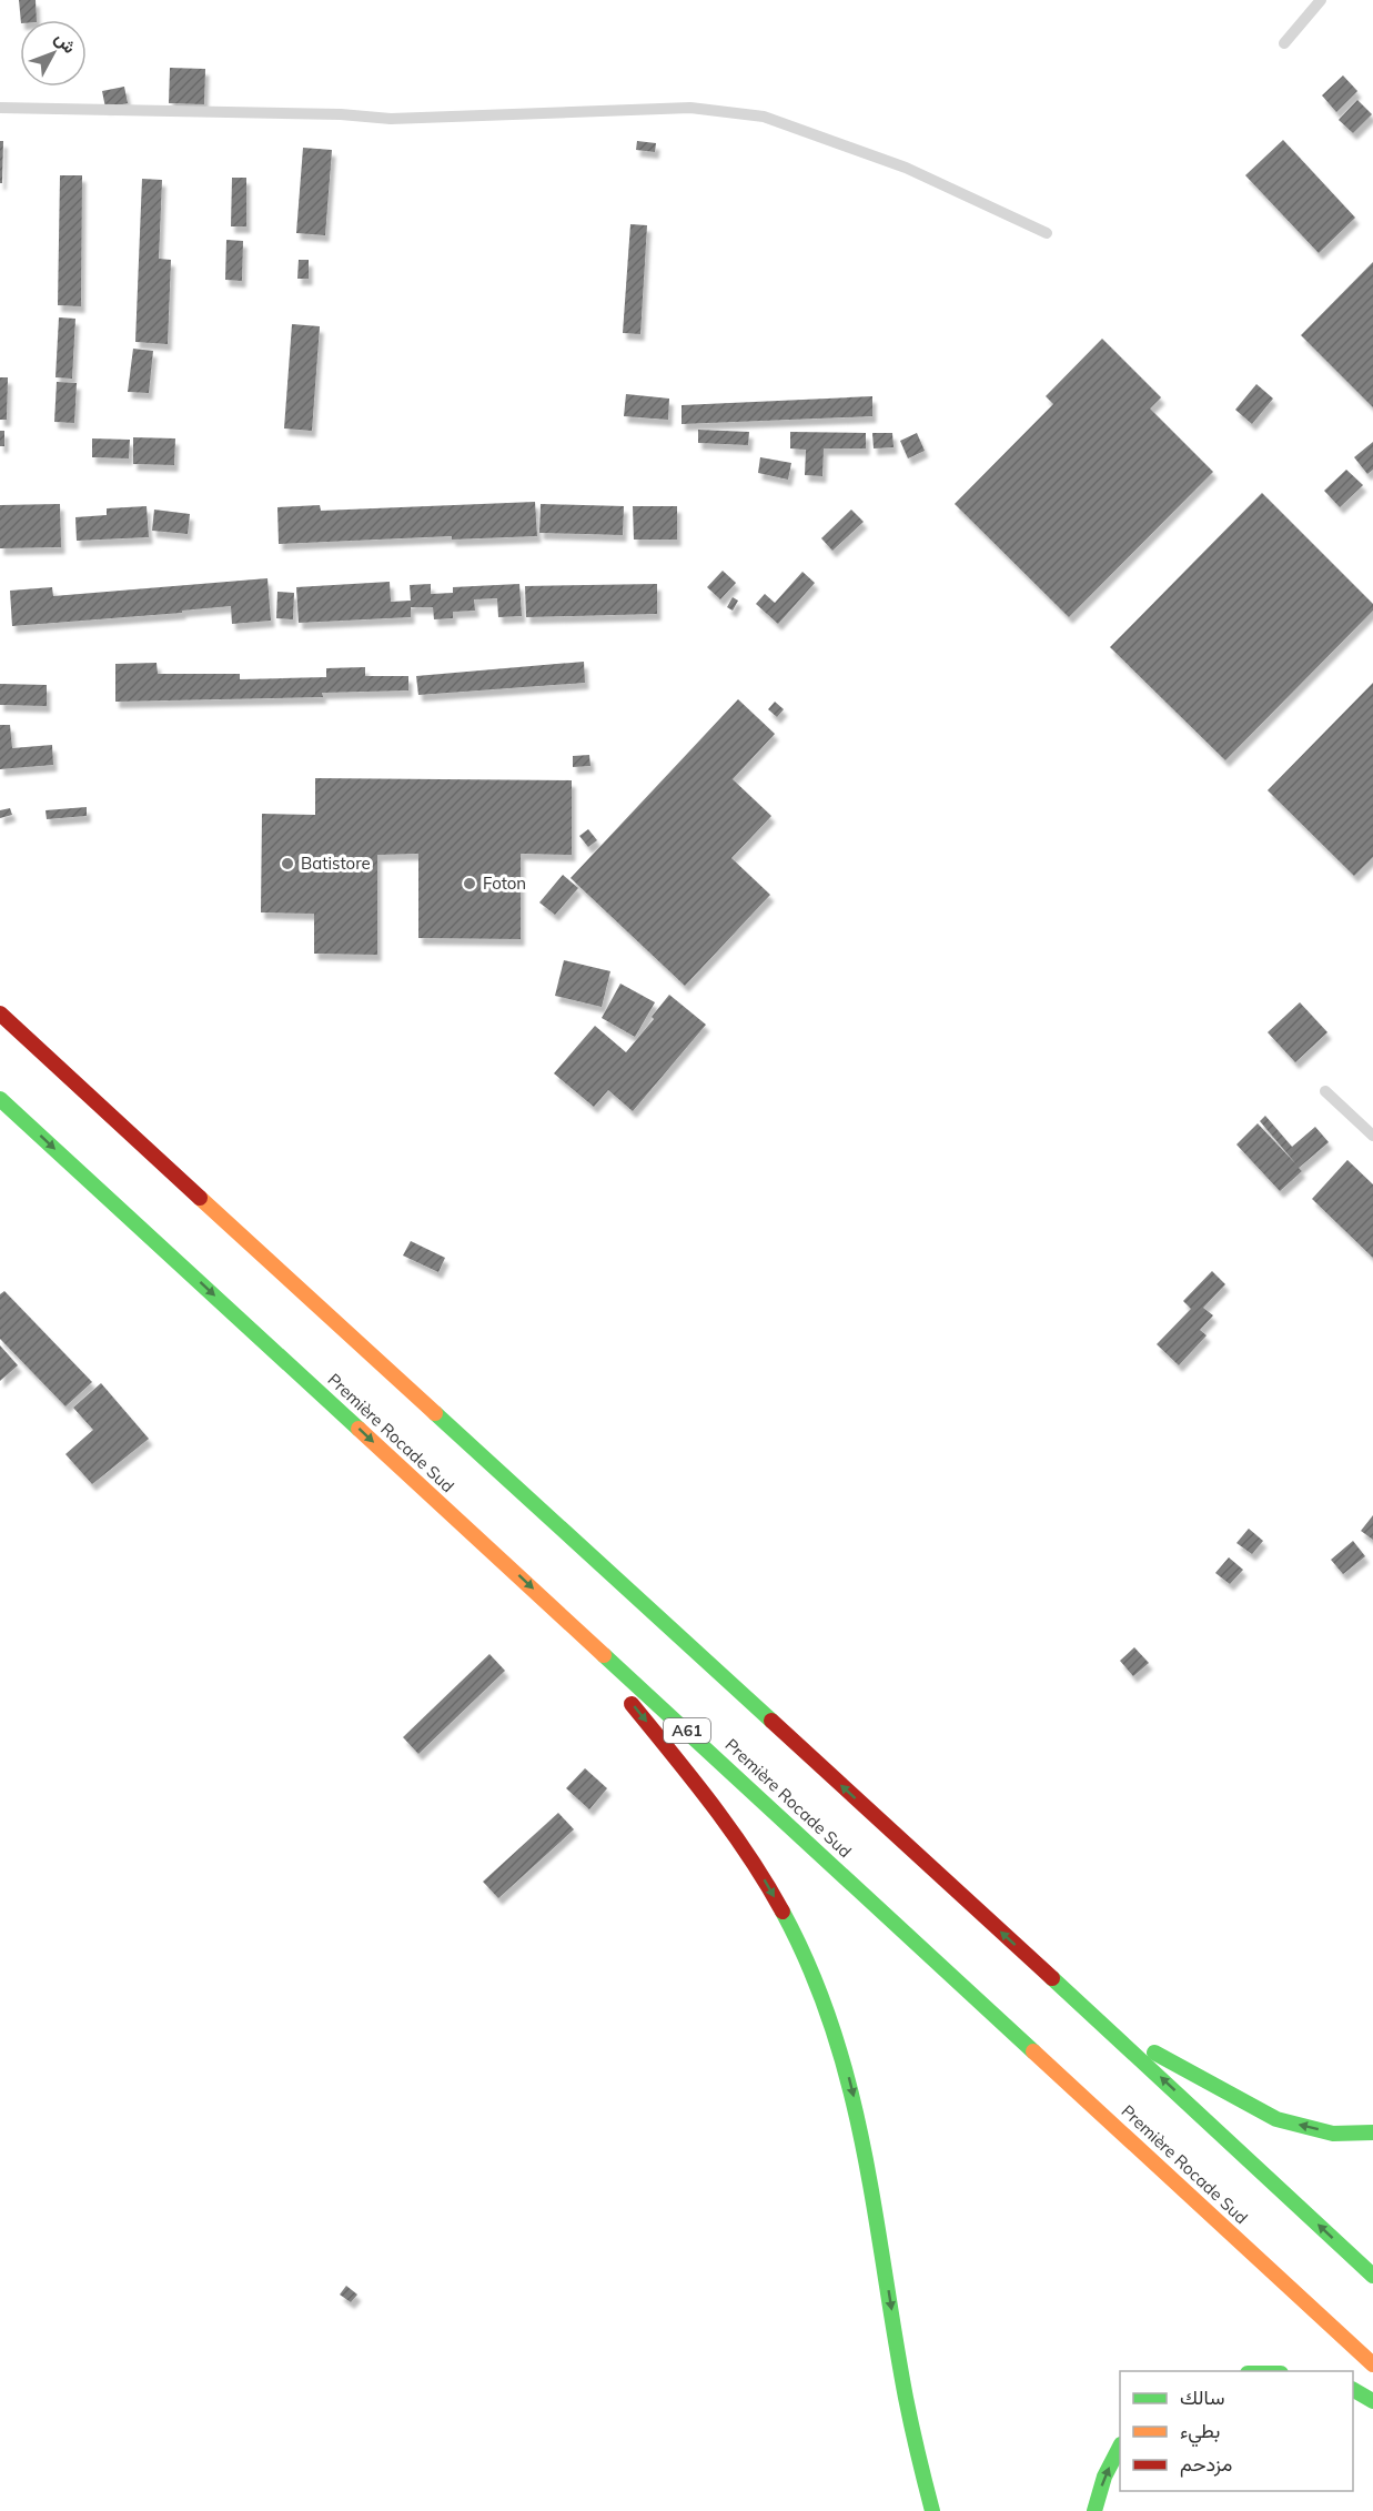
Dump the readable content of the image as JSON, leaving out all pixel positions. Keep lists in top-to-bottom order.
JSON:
{
  "streets": {
    "highway": ["Première Rocade Sud", "A61"]
  },
  "places": ["Batistore", "Foton"],
  "legend": ["سالك", "بطيء", "مزدحم"],
  "north": "top right"
}
